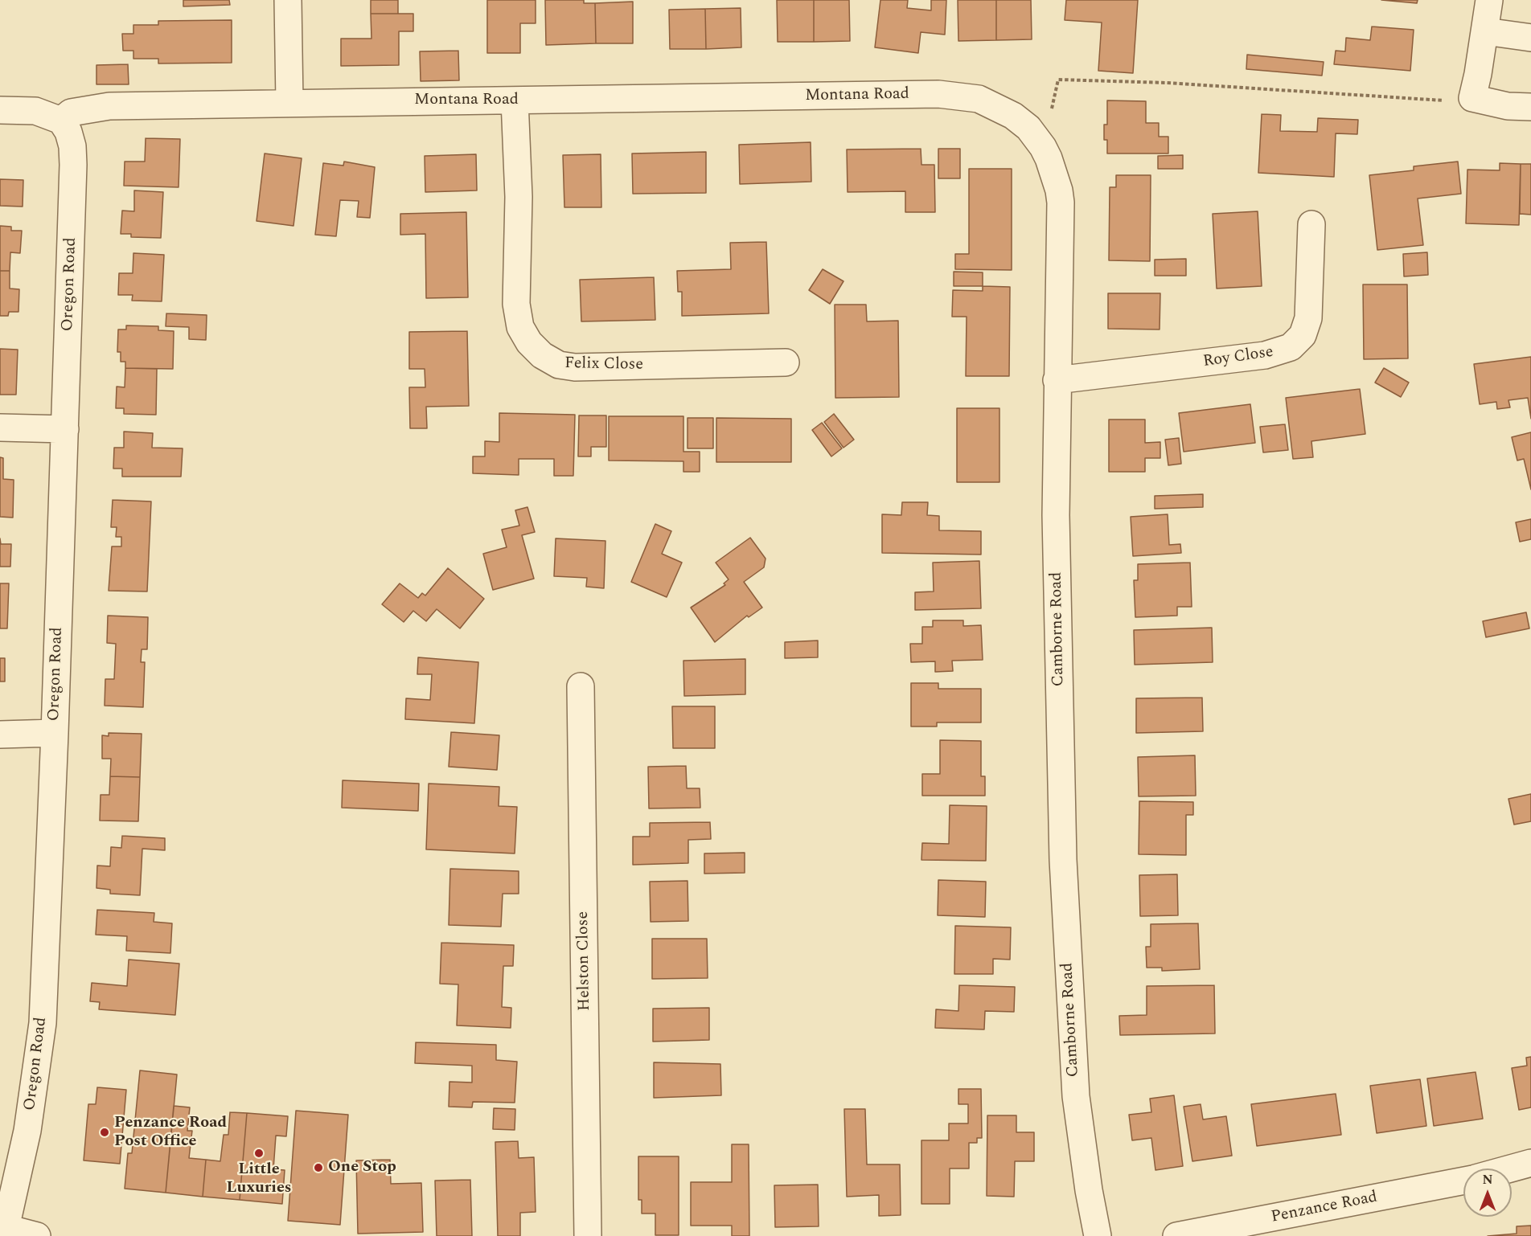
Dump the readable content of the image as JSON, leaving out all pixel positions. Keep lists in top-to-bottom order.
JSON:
{
  "streets": {
    "street": [
      "Montana Road",
      "Oregon Road",
      "Roy Close",
      "Felix Close",
      "Camborne Road",
      "Helston Close",
      "Penzance Road"
    ]
  },
  "crossings": [
    ["Montana Road", "Oregon Road"],
    ["Montana Road", "Felix Close"],
    ["Montana Road", "Camborne Road"],
    ["Roy Close", "Camborne Road"]
  ],
  "places": ["Penzance Road Post Office", "Little Luxuries", "One Stop"],
  "north": "top"
}
